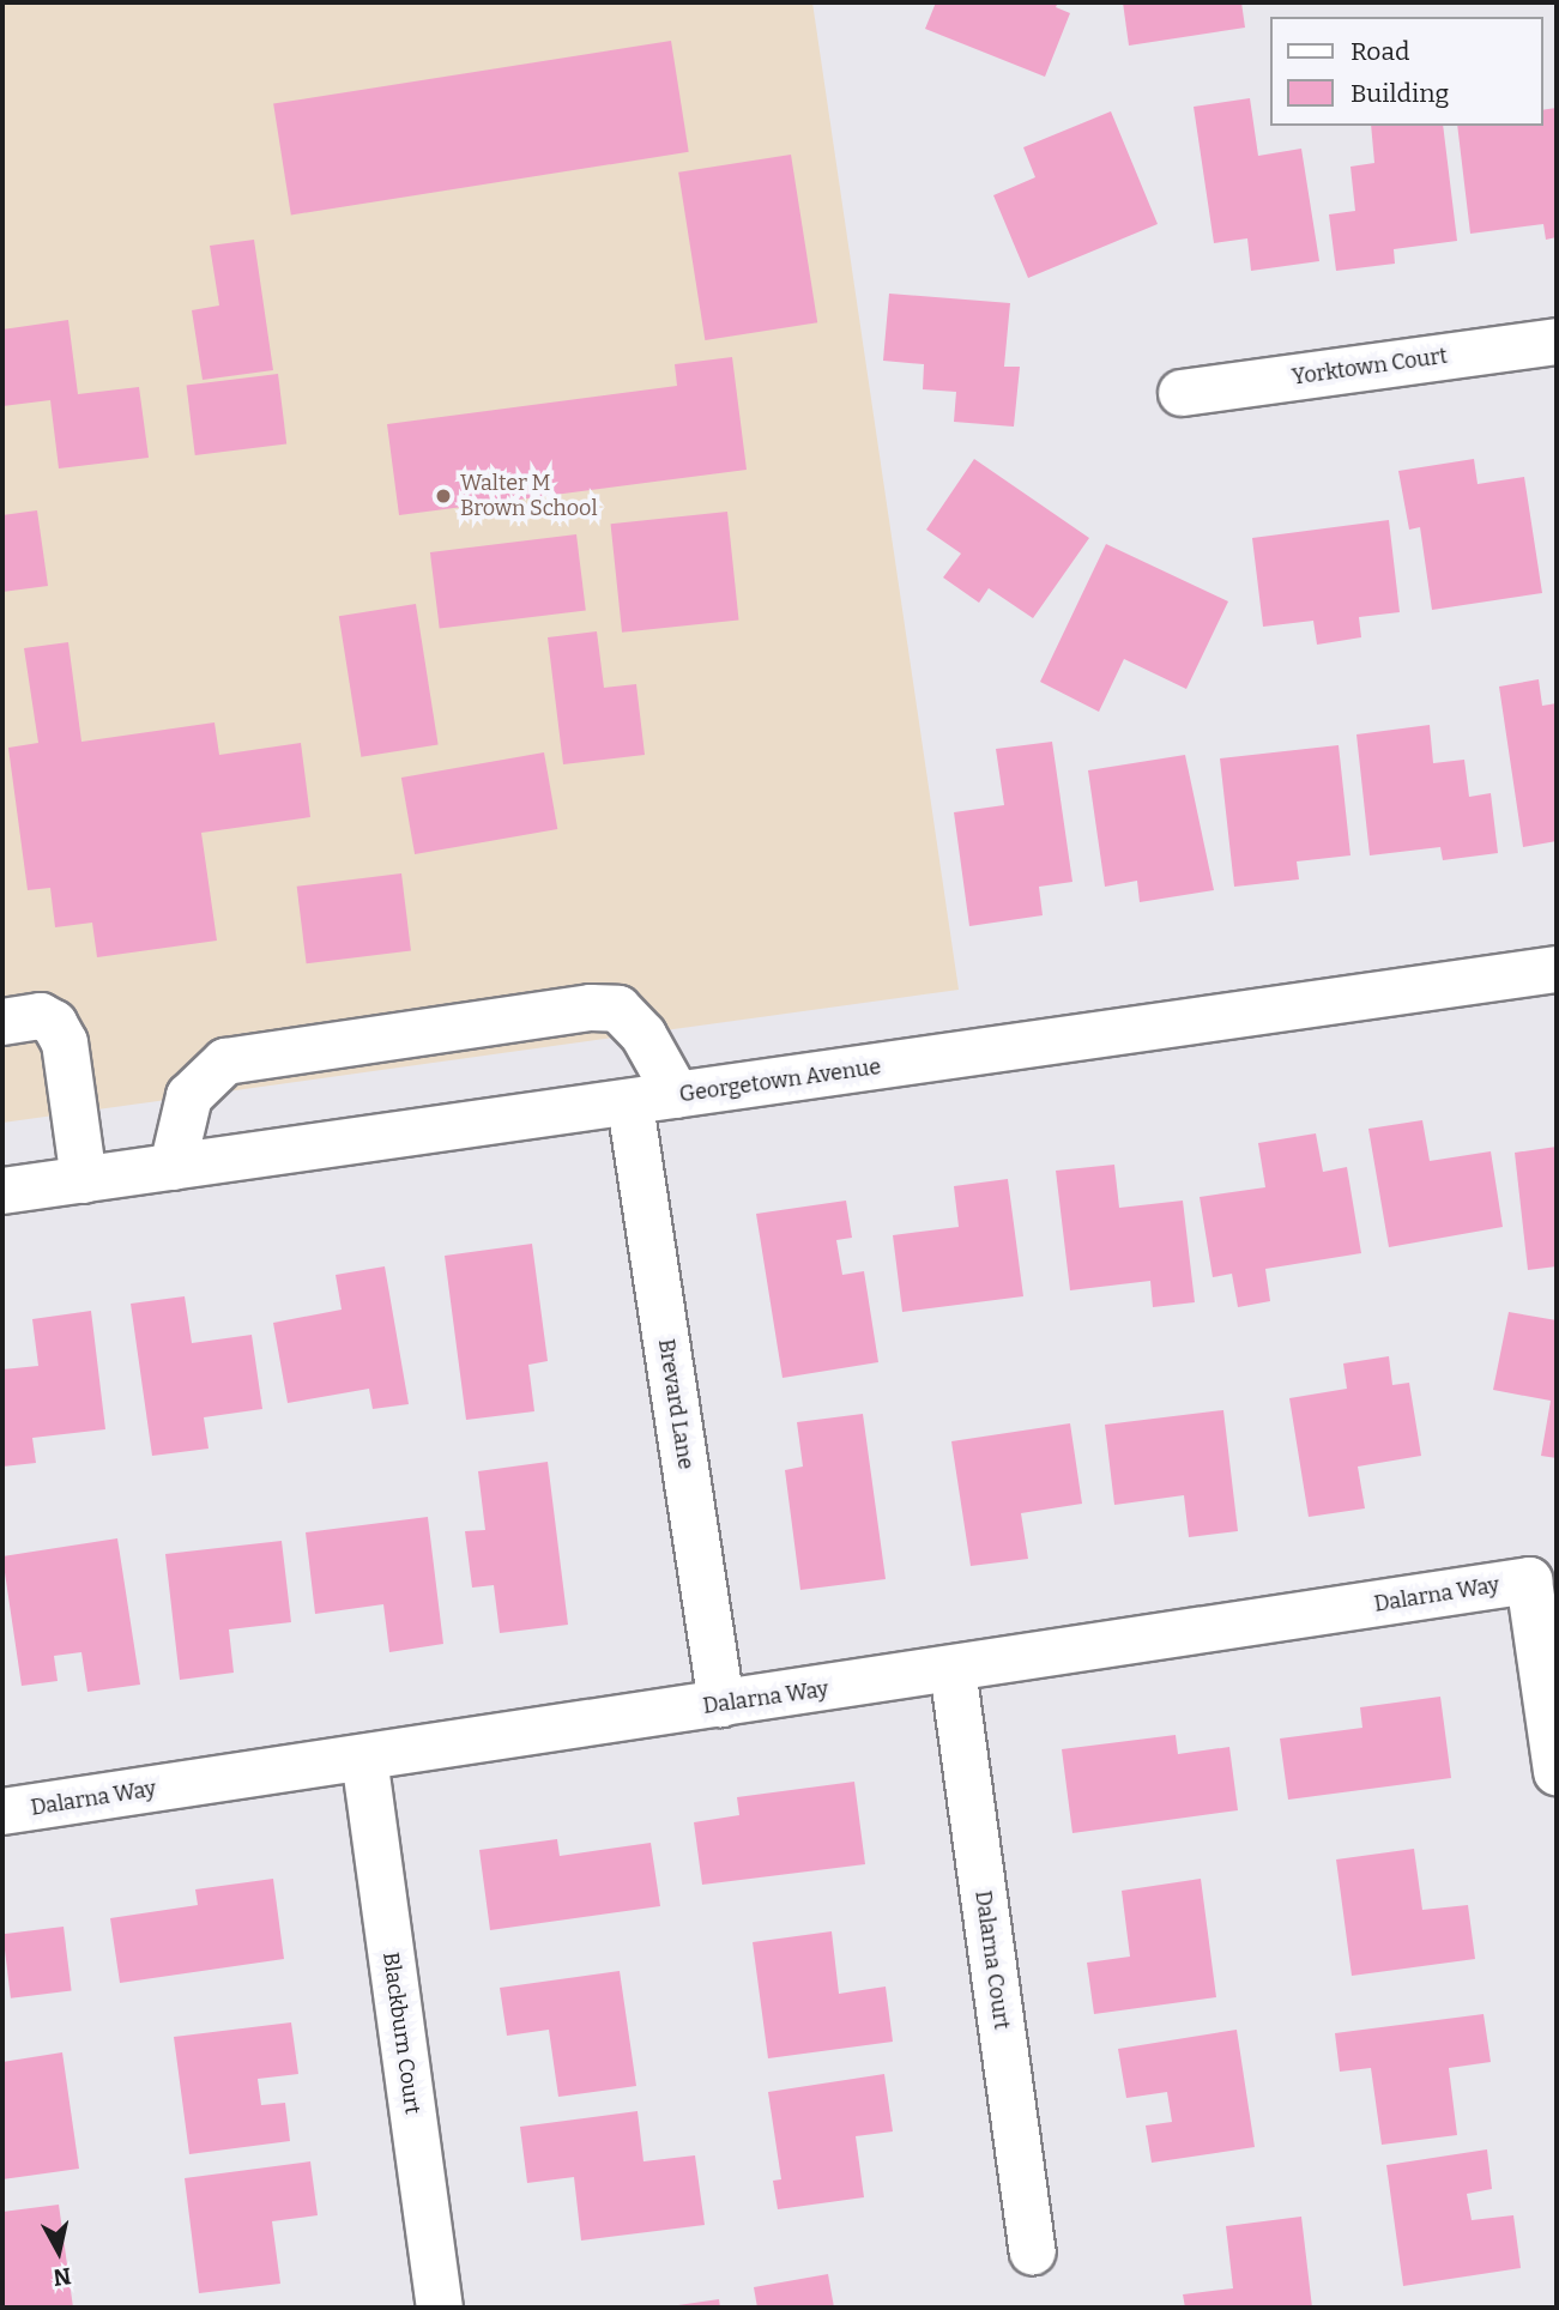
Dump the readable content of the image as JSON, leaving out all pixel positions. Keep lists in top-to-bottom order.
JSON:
{
  "streets": {
    "street": [
      "Yorktown Court",
      "Georgetown Avenue",
      "Brevard Lane",
      "Dalarna Way",
      "Dalarna Court",
      "Blackburn Court"
    ]
  },
  "crossings": [
    ["Georgetown Avenue", "Brevard Lane"],
    ["Brevard Lane", "Dalarna Way"],
    ["Dalarna Way", "Dalarna Court"],
    ["Dalarna Way", "Blackburn Court"]
  ],
  "places": ["Walter M Brown School"],
  "legend": ["Road", "Building"],
  "north": "bottom"
}
